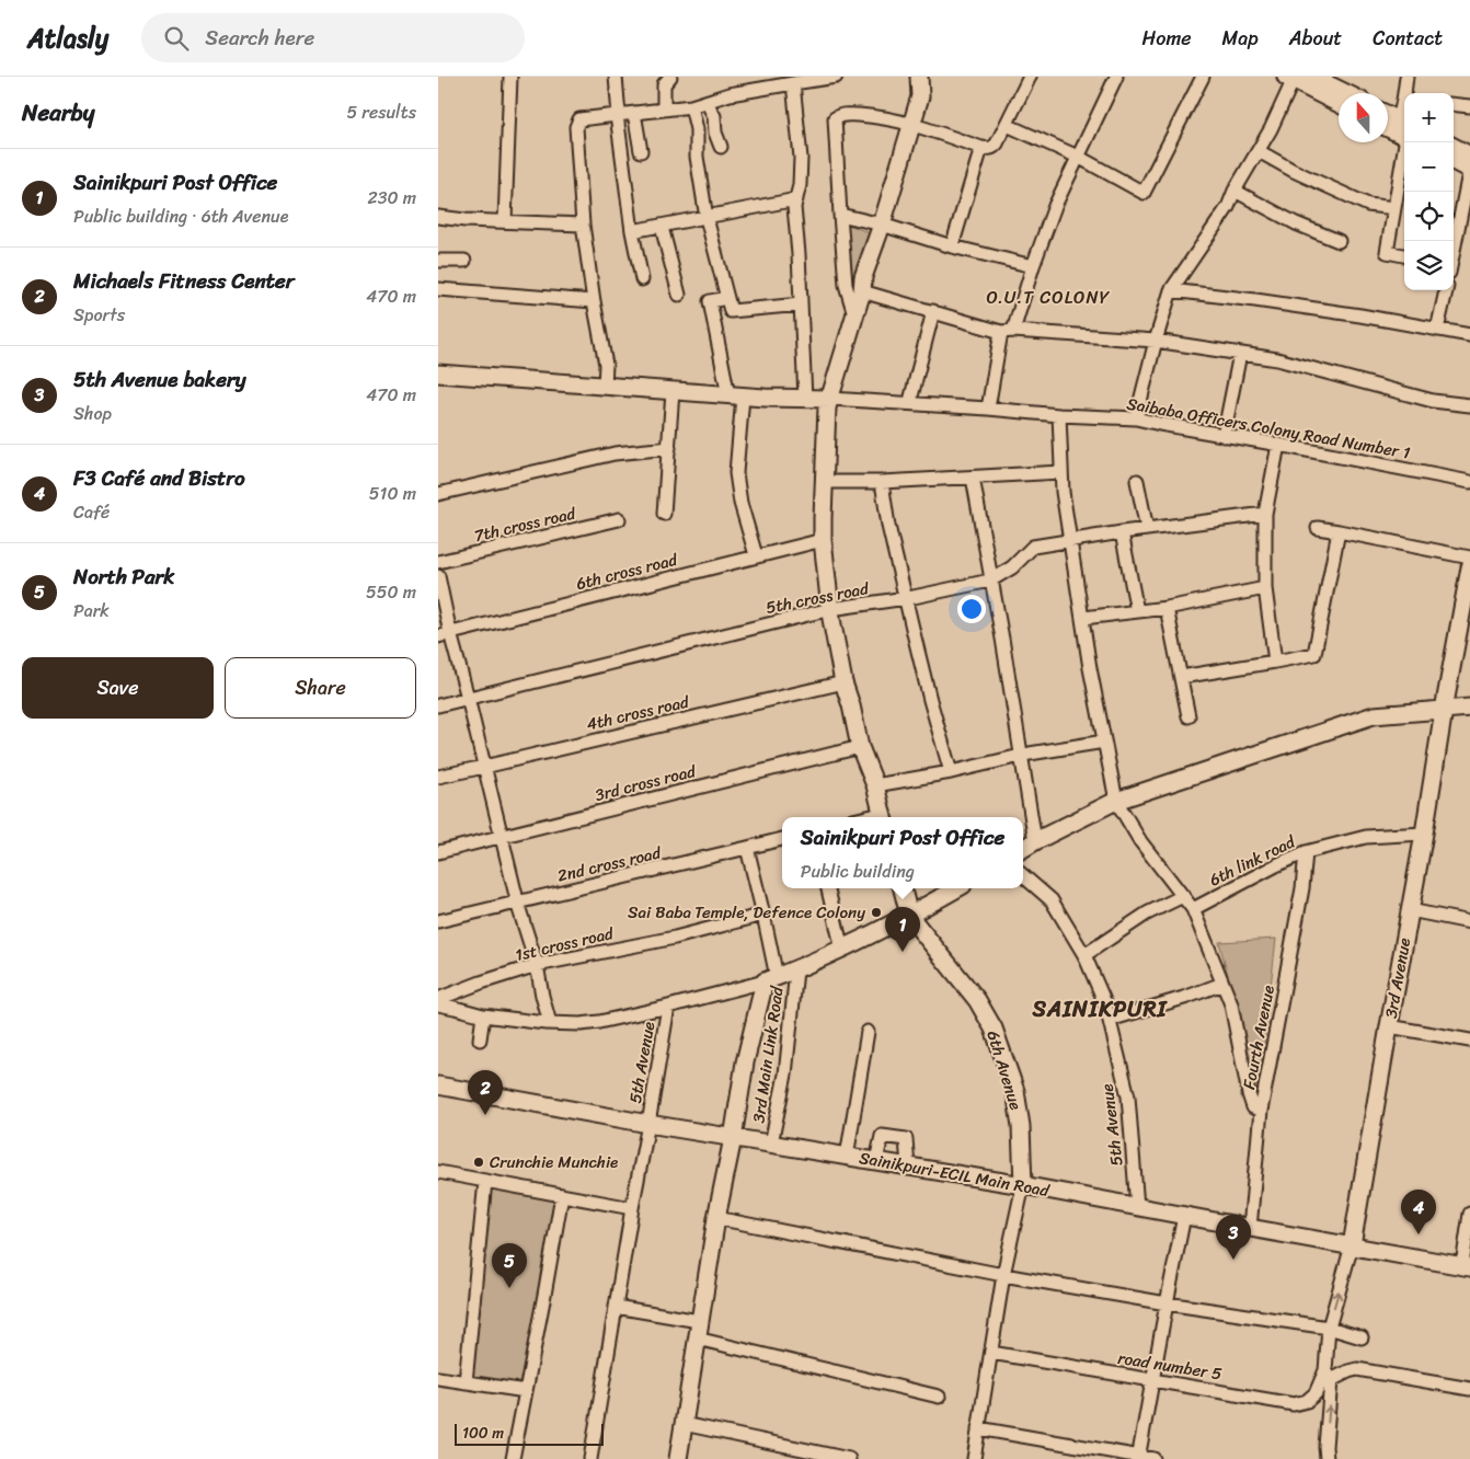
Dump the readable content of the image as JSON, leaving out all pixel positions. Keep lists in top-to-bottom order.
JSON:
{
  "streets": {
    "street": [
      "Saibaba Officers Colony Road Number 1",
      "7th cross road",
      "6th cross road",
      "5th cross road",
      "4th cross road",
      "3rd cross road",
      "6th link road",
      "2nd cross road",
      "1st cross road",
      "3rd Avenue",
      "Fourth Avenue",
      "3rd Main Link Road",
      "5th Avenue",
      "6th Avenue",
      "Sainikpuri-ECIL Main Road",
      "road number 5"
    ]
  },
  "crossings": [
    ["6th link road", "3rd Avenue"],
    ["6th link road", "Fourth Avenue"],
    ["3rd Avenue", "Sainikpuri-ECIL Main Road"],
    ["Fourth Avenue", "Sainikpuri-ECIL Main Road"],
    ["3rd Main Link Road", "Sainikpuri-ECIL Main Road"],
    ["5th Avenue", "Sainikpuri-ECIL Main Road"],
    ["6th Avenue", "Sainikpuri-ECIL Main Road"]
  ],
  "districts": ["O.U.T COLONY", "SAINIKPURI"],
  "places": ["Sai Baba Temple, Defence Colony", "Crunchie Munchie"],
  "scale_bar": "100 m",
  "north": "top",
  "page": {
    "header": "Atlasly",
    "search": "Search here",
    "nav": [
      "Home",
      "Map",
      "About",
      "Contact"
    ],
    "heading": ["Nearby", "5 results"],
    "map_buttons": ["+", "−"],
    "list": [
      {
        "mark": "1",
        "name": "Sainikpuri Post Office",
        "note": "Public building · 6th Avenue",
        "value": "230 m"
      },
      {
        "mark": "2",
        "name": "Michaels Fitness Center",
        "note": "Sports",
        "value": "470 m"
      },
      {
        "mark": "3",
        "name": "5th Avenue bakery",
        "note": "Shop",
        "value": "470 m"
      },
      {
        "mark": "4",
        "name": "F3 Café and Bistro",
        "note": "Café",
        "value": "510 m"
      },
      {
        "mark": "5",
        "name": "North Park",
        "note": "Park",
        "value": "550 m"
      }
    ],
    "buttons": ["Save", "Share"],
    "popup": ["Sainikpuri Post Office", "Public building"],
    "pins": [
      "1",
      "2",
      "4",
      "3",
      "5"
    ],
    "scale": "100 m"
  }
}
